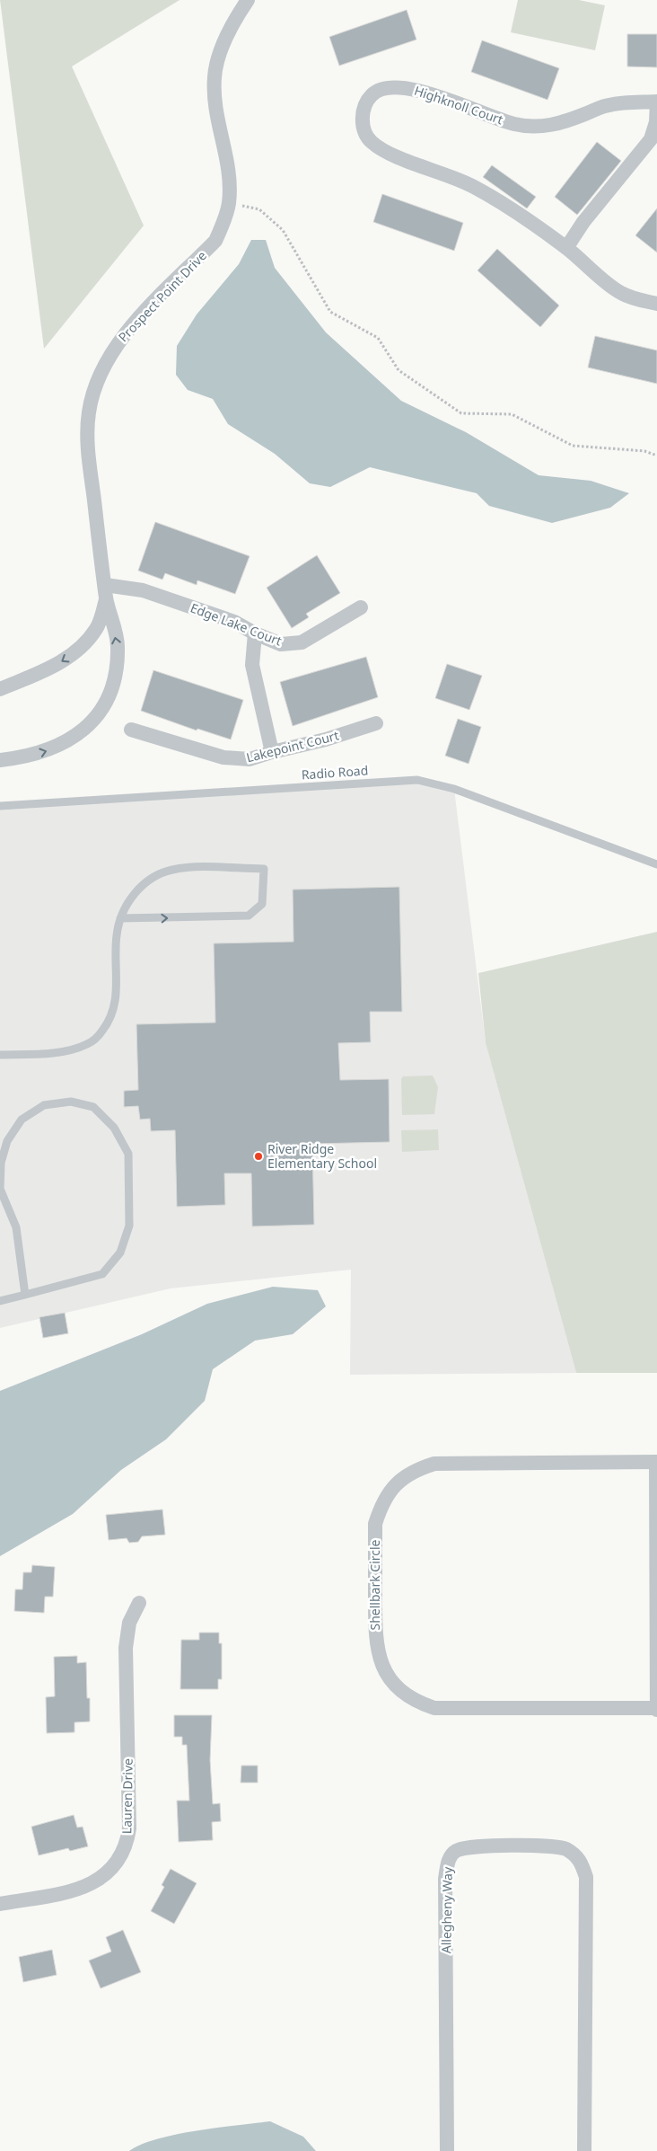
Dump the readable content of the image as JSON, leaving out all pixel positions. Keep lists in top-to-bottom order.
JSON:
{
  "streets": {
    "street": [
      "Highknoll Court",
      "Prospect Point Drive",
      "Edge Lake Court",
      "Lakepoint Court",
      "Shellbark Circle",
      "Lauren Drive",
      "Allegheny Way"
    ],
    "lane": ["Radio Road"]
  },
  "crossings": [
    ["Prospect Point Drive", "Edge Lake Court"]
  ],
  "places": ["River Ridge Elementary School"]
}
